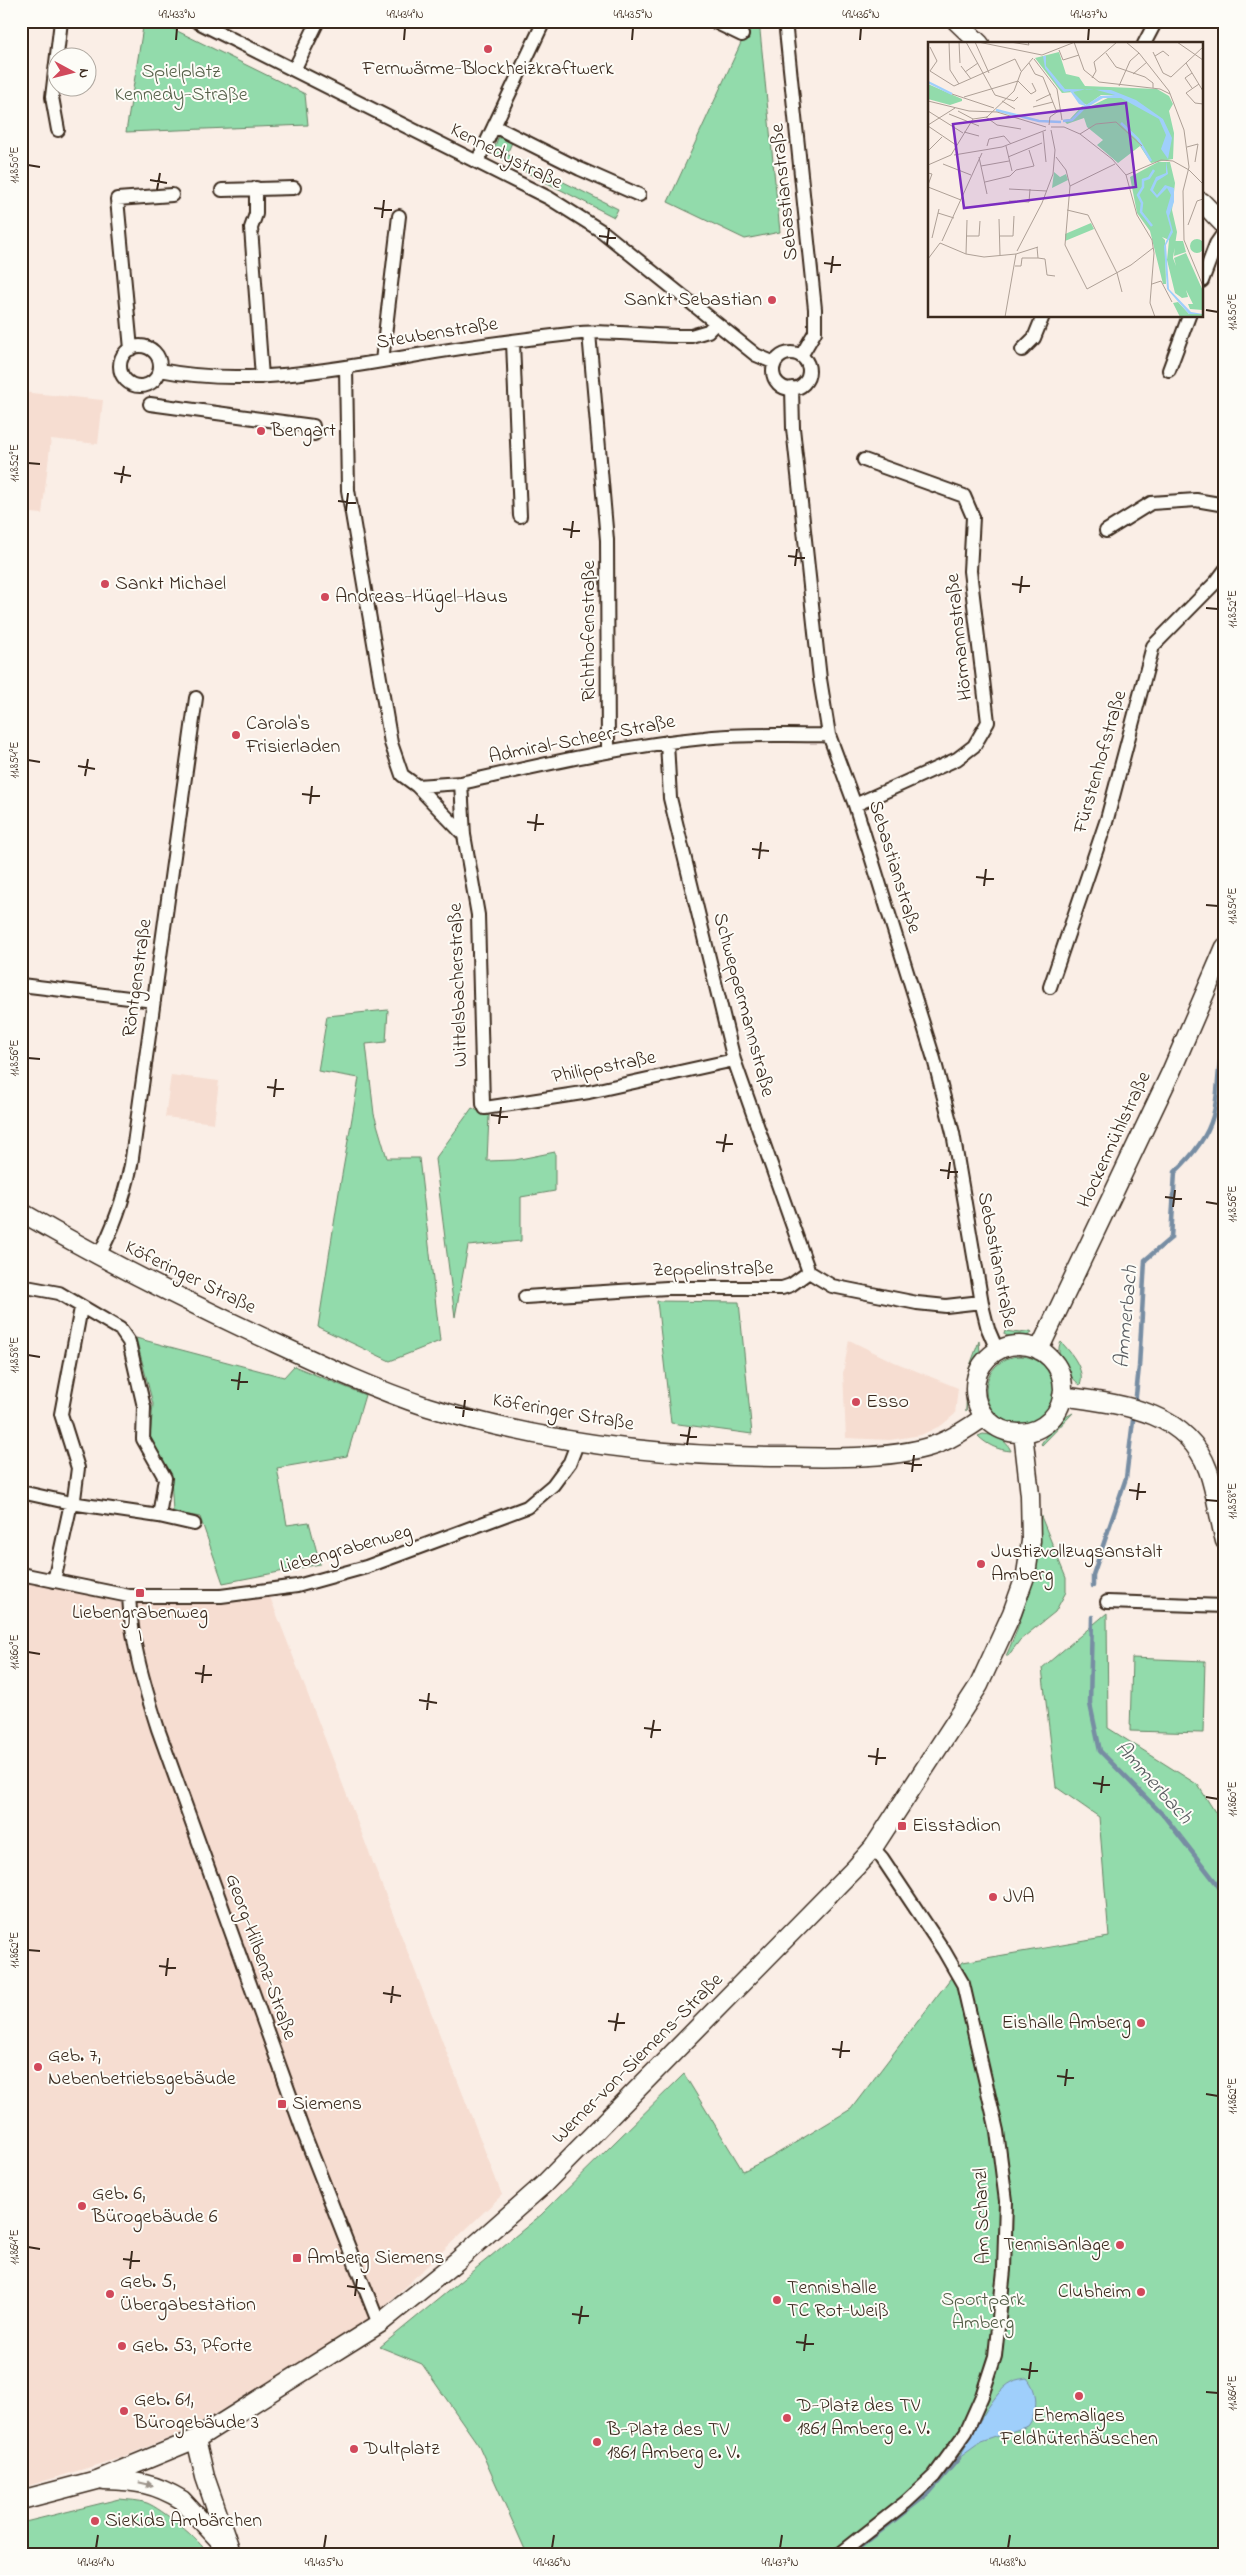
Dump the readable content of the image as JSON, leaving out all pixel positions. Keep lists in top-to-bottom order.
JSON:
{
  "streets": {
    "main road": ["Hockermühlstraße", "Köferinger Straße", "Werner-von-Siemens-Straße"],
    "street": [
      "Kennedystraße",
      "Sebastianstraße",
      "Steubenstraße",
      "Richthofenstraße",
      "Hörmannstraße",
      "Admiral-Scheer-Straße",
      "Fürstenhofstraße",
      "Röntgenstraße",
      "Wittelsbacherstraße",
      "Schweppermannstraße",
      "Philippstraße",
      "Zeppelinstraße",
      "Liebengrabenweg",
      "Georg-Hilbenz-Straße",
      "Am Schanzl"
    ]
  },
  "crossings": [
    ["Kennedystraße", "Sebastianstraße"],
    ["Kennedystraße", "Steubenstraße"],
    ["Sebastianstraße", "Hörmannstraße"],
    ["Sebastianstraße", "Admiral-Scheer-Straße"],
    ["Sebastianstraße", "Hockermühlstraße"],
    ["Sebastianstraße", "Köferinger Straße"],
    ["Sebastianstraße", "Werner-von-Siemens-Straße"],
    ["Steubenstraße", "Richthofenstraße"],
    ["Richthofenstraße", "Admiral-Scheer-Straße"],
    ["Admiral-Scheer-Straße", "Wittelsbacherstraße"],
    ["Admiral-Scheer-Straße", "Schweppermannstraße"],
    ["Röntgenstraße", "Köferinger Straße"],
    ["Wittelsbacherstraße", "Philippstraße"],
    ["Schweppermannstraße", "Philippstraße"],
    ["Schweppermannstraße", "Zeppelinstraße"],
    ["Hockermühlstraße", "Köferinger Straße"],
    ["Hockermühlstraße", "Werner-von-Siemens-Straße"],
    ["Köferinger Straße", "Liebengrabenweg"],
    ["Köferinger Straße", "Werner-von-Siemens-Straße"],
    ["Liebengrabenweg", "Georg-Hilbenz-Straße"],
    ["Georg-Hilbenz-Straße", "Werner-von-Siemens-Straße"],
    ["Werner-von-Siemens-Straße", "Am Schanzl"]
  ],
  "water": ["Ammerbach"],
  "parks": ["Spielplatz Kennedy-Straße", "Sportpark Amberg"],
  "places": {
    "other": [
      "Fernwärme-Blockheizkraftwerk",
      "Sankt Sebastian",
      "Bengart",
      "Sankt Michael",
      "Andreas-Hügel-Haus",
      "Carola's Frisierladen",
      "Esso",
      "Justizvollzugsanstalt Amberg",
      "JVA",
      "Eishalle Amberg",
      "Geb. 7, Nebenbetriebsgebäude",
      "Geb. 6, Bürogebäude 6",
      "Tennisanlage",
      "Clubheim",
      "Geb. 5, Übergabestation",
      "Tennishalle TC Rot-Weiß",
      "Geb. 53, Pforte",
      "Ehemaliges Feldhüterhäuschen",
      "Geb. 61, Bürogebäude 3",
      "D-Platz des TV 1861 Amberg e. V.",
      "B-Platz des TV 1861 Amberg e. V.",
      "Dultplatz",
      "SieKids Ambärchen"
    ],
    "transit": [
      "Liebengrabenweg I",
      "Eisstadion",
      "Siemens",
      "Amberg Siemens"
    ]
  },
  "north": "right",
  "coordinates": [
    "49.433°N",
    "49.434°N",
    "49.435°N",
    "49.436°N",
    "49.437°N",
    "11.850°E",
    "11.852°E",
    "11.854°E",
    "11.856°E",
    "11.858°E",
    "11.860°E",
    "11.862°E",
    "11.864°E",
    "49.438°N"
  ]
}
